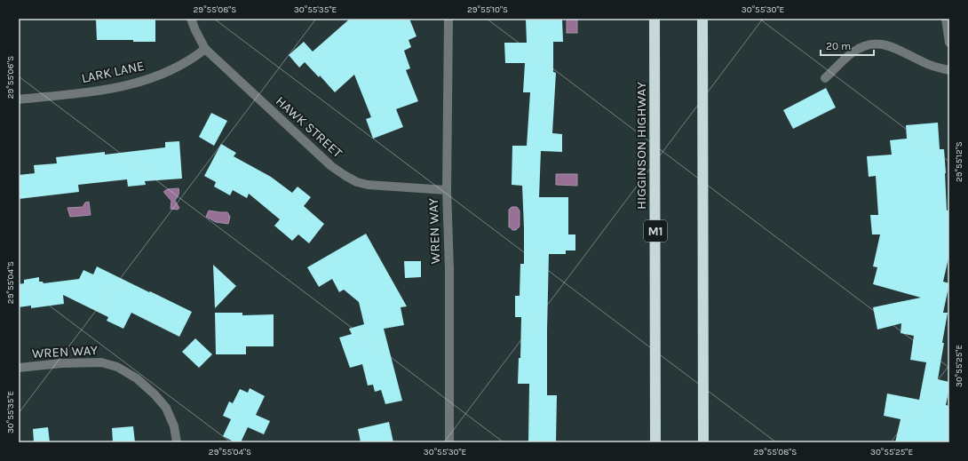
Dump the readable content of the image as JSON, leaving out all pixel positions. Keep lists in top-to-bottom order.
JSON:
{
  "streets": {
    "highway": ["HIGGINSON HIGHWAY", "M1"],
    "street": ["LARK LANE", "HAWK STREET", "WREN WAY"]
  },
  "crossings": [
    ["LARK LANE", "HAWK STREET"],
    ["HAWK STREET", "WREN WAY"]
  ],
  "scale_bar": "20 m",
  "coordinates": [
    "29°55'08\"S",
    "30°55'35\"E",
    "29°55'10\"S",
    "30°55'30\"E",
    "29°55'06\"S",
    "29°55'12\"S",
    "29°55'04\"S",
    "30°55'25\"E"
  ]
}
